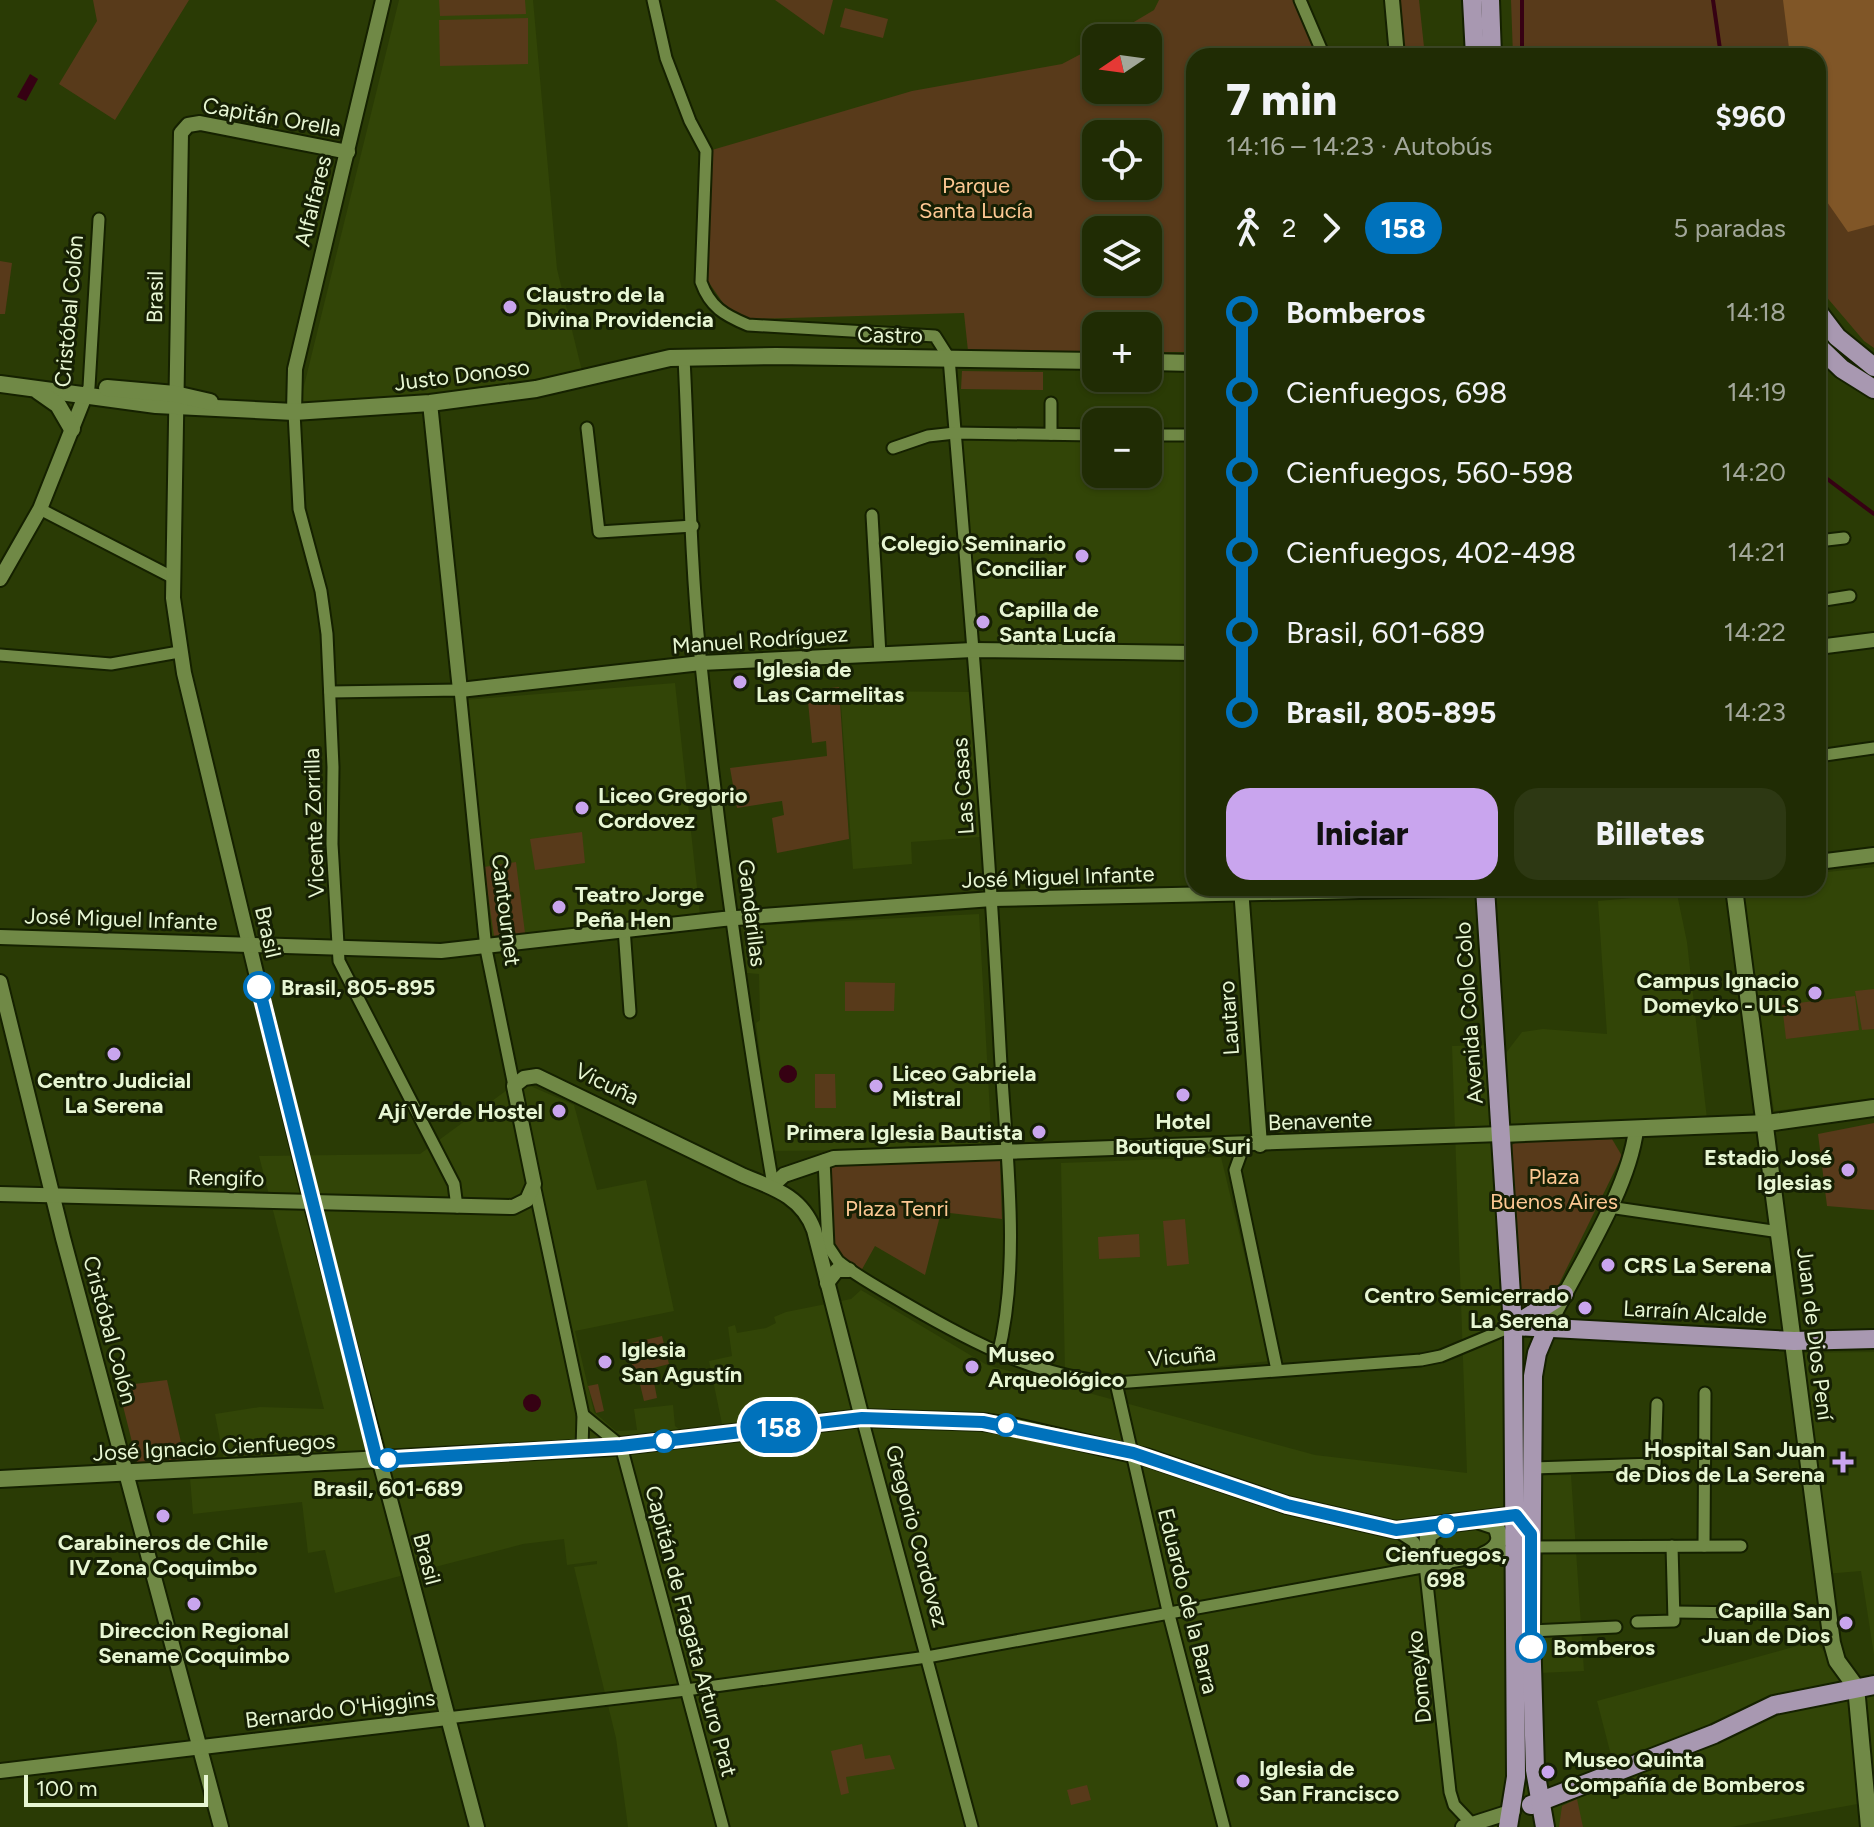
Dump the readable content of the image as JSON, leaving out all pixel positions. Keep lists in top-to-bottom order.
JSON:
{
  "streets": {
    "main road": [
      "Castro",
      "Justo Donoso",
      "Avenida Colo Colo",
      "Benavente",
      "Larraín Alcalde",
      "Juan de Dios Pení",
      "José Ignacio Cienfuegos"
    ],
    "street": [
      "Capitán Orella",
      "Alfalfares",
      "Brasil",
      "Cristóbal Colón",
      "Manuel Rodríguez",
      "Las Casas",
      "Vicente Zorrilla",
      "José Miguel Infante",
      "Cantournet",
      "Gandarillas",
      "Lautaro",
      "Vicuña",
      "Rengifo",
      "Gregorio Cordovez",
      "Eduardo de la Barra",
      "Capitán de Fragata Arturo Prat",
      "Domeyko",
      "Bernardo O'Higgins"
    ]
  },
  "crossings": [
    ["Capitán Orella", "Alfalfares"],
    ["Capitán Orella", "Brasil"],
    ["Alfalfares", "Justo Donoso"],
    ["Alfalfares", "Vicente Zorrilla"],
    ["Brasil", "Justo Donoso"],
    ["Brasil", "José Miguel Infante"],
    ["Brasil", "Rengifo"],
    ["Brasil", "José Ignacio Cienfuegos"],
    ["Brasil", "Bernardo O'Higgins"],
    ["Cristóbal Colón", "Justo Donoso"],
    ["Cristóbal Colón", "Rengifo"],
    ["Cristóbal Colón", "José Ignacio Cienfuegos"],
    ["Cristóbal Colón", "Bernardo O'Higgins"],
    ["Castro", "Justo Donoso"],
    ["Castro", "Las Casas"],
    ["Castro", "Gandarillas"],
    ["Justo Donoso", "Vicente Zorrilla"],
    ["Justo Donoso", "Cantournet"],
    ["Justo Donoso", "Gandarillas"],
    ["Manuel Rodríguez", "Las Casas"],
    ["Manuel Rodríguez", "Vicente Zorrilla"],
    ["Manuel Rodríguez", "Cantournet"],
    ["Manuel Rodríguez", "Gandarillas"],
    ["Las Casas", "José Miguel Infante"],
    ["Las Casas", "Vicuña"],
    ["Las Casas", "Benavente"],
    ["Vicente Zorrilla", "José Miguel Infante"],
    ["Vicente Zorrilla", "Rengifo"],
    ["José Miguel Infante", "Cantournet"],
    ["José Miguel Infante", "Gandarillas"],
    ["Cantournet", "Vicuña"],
    ["Cantournet", "Rengifo"],
    ["Cantournet", "José Ignacio Cienfuegos"],
    ["Gandarillas", "Vicuña"],
    ["Gandarillas", "Benavente"],
    ["Avenida Colo Colo", "Vicuña"],
    ["Avenida Colo Colo", "Benavente"],
    ["Avenida Colo Colo", "Larraín Alcalde"],
    ["Avenida Colo Colo", "José Ignacio Cienfuegos"],
    ["Lautaro", "Benavente"],
    ["Vicuña", "Benavente"],
    ["Vicuña", "Larraín Alcalde"],
    ["Vicuña", "Gregorio Cordovez"],
    ["Vicuña", "Eduardo de la Barra"],
    ["Benavente", "Juan de Dios Pení"],
    ["Larraín Alcalde", "Juan de Dios Pení"],
    ["José Ignacio Cienfuegos", "Gregorio Cordovez"],
    ["José Ignacio Cienfuegos", "Eduardo de la Barra"],
    ["José Ignacio Cienfuegos", "Capitán de Fragata Arturo Prat"],
    ["Gregorio Cordovez", "Bernardo O'Higgins"],
    ["Eduardo de la Barra", "Bernardo O'Higgins"],
    ["Capitán de Fragata Arturo Prat", "Bernardo O'Higgins"]
  ],
  "parks": ["Parque Santa Lucía", "Plaza Buenos Aires", "Plaza Tenri"],
  "places": {
    "other": [
      "Claustro de la Divina Providencia",
      "Colegio Seminario Conciliar",
      "Capilla de Santa Lucía",
      "Iglesia de Las Carmelitas",
      "Liceo Gregorio Cordovez",
      "Teatro Jorge Peña Hen",
      "Brasil, 805-895",
      "Campus Ignacio Domeyko - ULS",
      "Centro Judicial La Serena",
      "Liceo Gabriela Mistral",
      "Hotel Boutique Suri",
      "Ají Verde Hostel",
      "Primera Iglesia Bautista",
      "Estadio José Iglesias",
      "CRS La Serena",
      "Centro Semicerrado La Serena",
      "Iglesia San Agustín",
      "Museo Arqueológico",
      "Brasil, 601-689",
      "Carabineros de Chile IV Zona Coquimbo",
      "Cienfuegos, 698",
      "Direccion Regional Sename Coquimbo",
      "Capilla San Juan de Dios",
      "Bomberos",
      "Museo Quinta Compañía de Bomberos",
      "Iglesia de San Francisco"
    ],
    "health": ["Hospital San Juan de Dios de La Serena"]
  },
  "lines": ["bus line 158"],
  "scale_bar": "100 m",
  "north": "left",
  "page": {
    "on_map": "158",
    "map_buttons": ["+", "−"],
    "heading": ["7 min", "14:16 – 14:23 · Autobús", "$960"],
    "legs": ["2", "158", "5 paradas"],
    "list": [
      {
        "name": "Bomberos",
        "value": "14:18"
      },
      {
        "name": "Cienfuegos, 698",
        "value": "14:19"
      },
      {
        "name": "Cienfuegos, 560-598",
        "value": "14:20"
      },
      {
        "name": "Cienfuegos, 402-498",
        "value": "14:21"
      },
      {
        "name": "Brasil, 601-689",
        "value": "14:22"
      },
      {
        "name": "Brasil, 805-895",
        "value": "14:23"
      }
    ],
    "buttons": ["Iniciar", "Billetes"],
    "scale": "100 m"
  }
}
